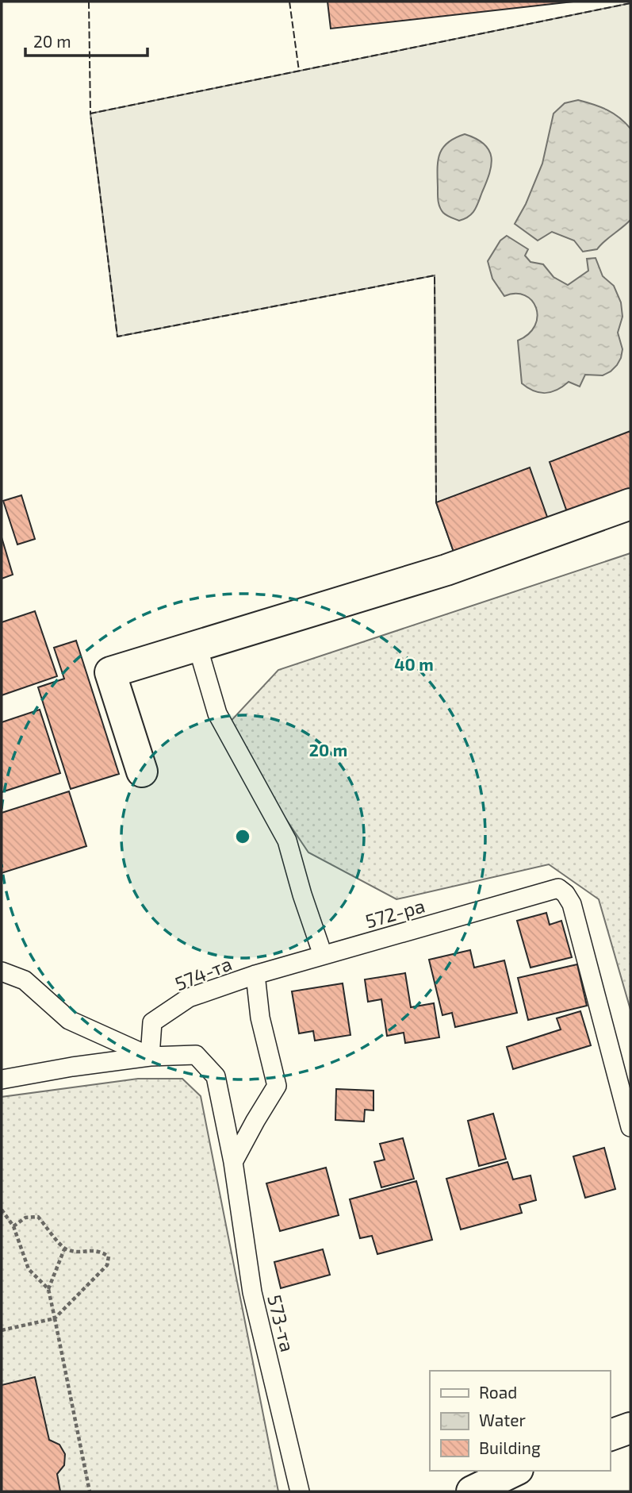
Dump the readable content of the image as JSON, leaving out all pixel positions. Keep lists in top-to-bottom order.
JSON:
{
  "streets": {
    "lane": ["572-ра", "574-та", "573-та"]
  },
  "crossings": [
    ["572-ра", "574-та"],
    ["574-та", "573-та"]
  ],
  "legend": ["Road", "Water", "Building"],
  "scale_bar": "20 m",
  "rings": ["40 m", "20 m"]
}
